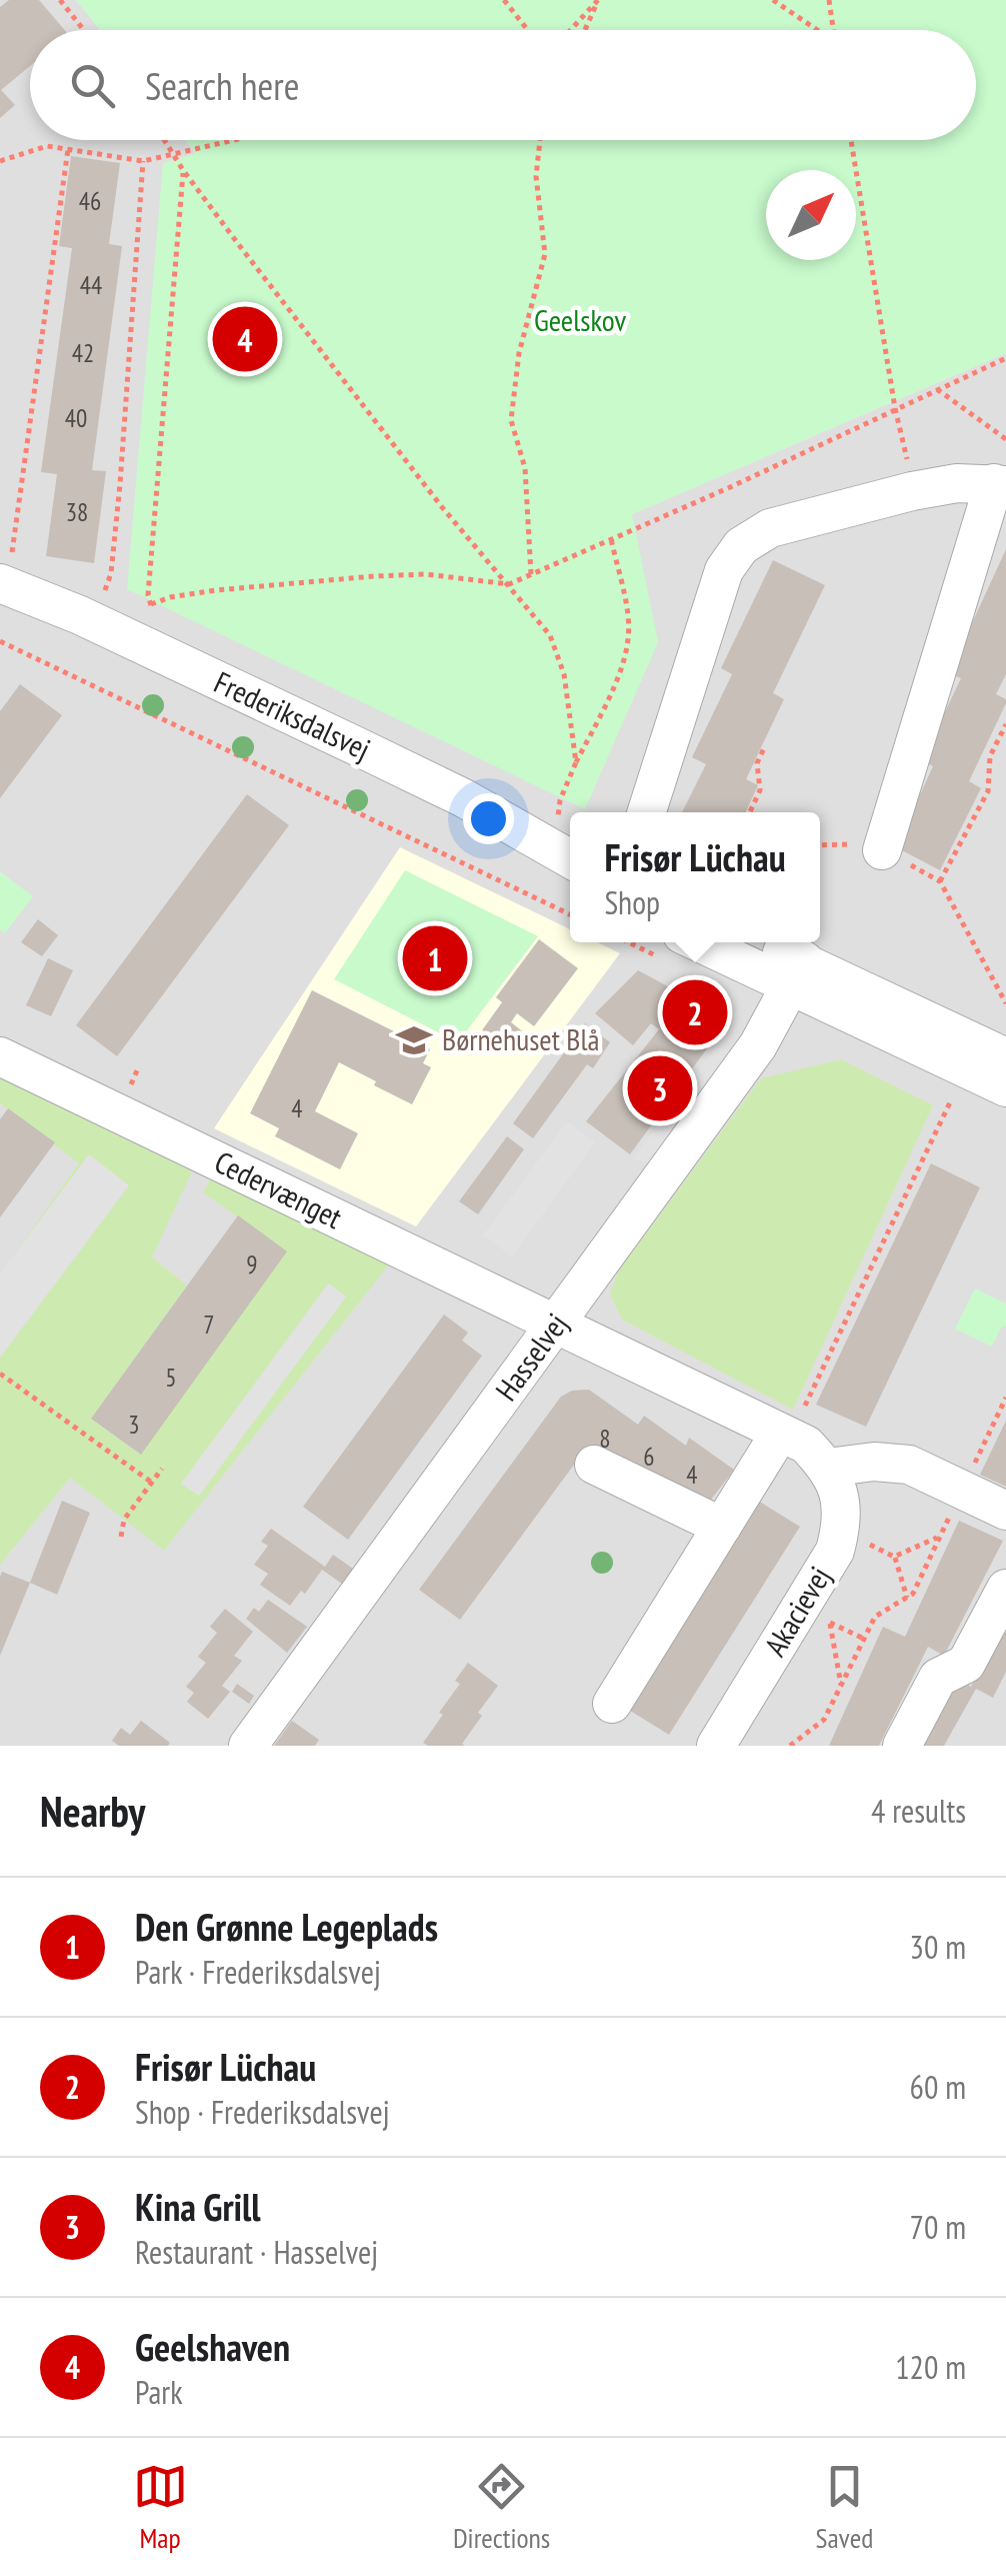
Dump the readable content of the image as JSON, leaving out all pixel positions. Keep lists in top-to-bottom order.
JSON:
{
  "streets": {
    "street": [
      "Frederiksdalsvej",
      "Cedervænget",
      "Hasselvej",
      "Akacievej"
    ]
  },
  "crossings": [
    ["Cedervænget", "Hasselvej"]
  ],
  "parks": ["Geelskov"],
  "places": {
    "school or university": ["Børnehuset Blå"]
  },
  "house_numbers": [
    "46",
    "44",
    "42",
    "40",
    "38",
    "4",
    "9",
    "7",
    "5",
    "3",
    "8",
    "6",
    "4"
  ],
  "north": "top right",
  "page": {
    "search": "Search here",
    "pins": [
      "4",
      "1",
      "2",
      "3"
    ],
    "popup": ["Frisør Lüchau", "Shop"],
    "heading": ["Nearby", "4 results"],
    "list": [
      {
        "mark": "1",
        "name": "Den Grønne Legeplads",
        "note": "Park · Frederiksdalsvej",
        "value": "30 m"
      },
      {
        "mark": "2",
        "name": "Frisør Lüchau",
        "note": "Shop · Frederiksdalsvej",
        "value": "60 m"
      },
      {
        "mark": "3",
        "name": "Kina Grill",
        "note": "Restaurant · Hasselvej",
        "value": "70 m"
      },
      {
        "mark": "4",
        "name": "Geelshaven",
        "note": "Park",
        "value": "120 m"
      }
    ],
    "nav": ["Map", "Directions", "Saved"]
  }
}
